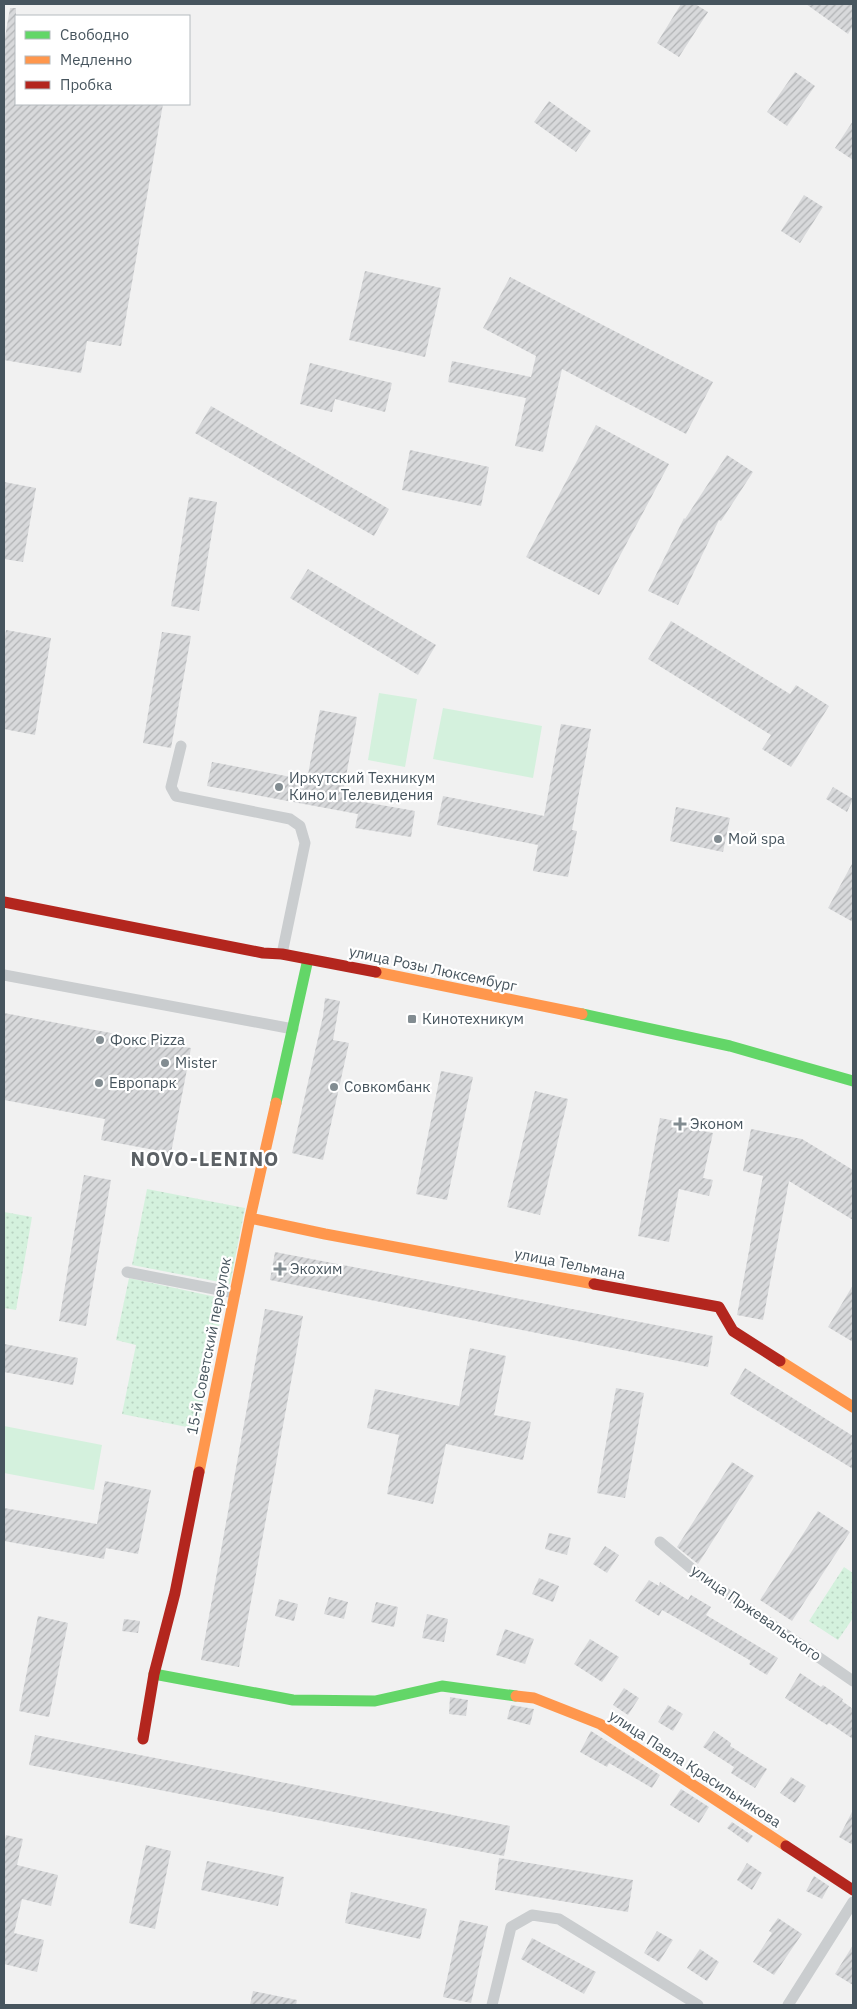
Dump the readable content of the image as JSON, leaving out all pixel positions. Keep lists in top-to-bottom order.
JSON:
{
  "streets": {
    "street": [
      "улица Розы Люксембург",
      "улица Тельмана",
      "15-й Советский переулок",
      "улица Пржевальского",
      "улица Павла Красильникова"
    ]
  },
  "crossings": [
    ["улица Розы Люксембург", "15-й Советский переулок"],
    ["улица Тельмана", "15-й Советский переулок"],
    ["15-й Советский переулок", "улица Павла Красильникова"]
  ],
  "districts": ["NOVO-LENINO"],
  "places": {
    "other": [
      "Иркутский Техникум Кино и Телевидения",
      "Мой spa",
      "Фокс Pizza",
      "Mister",
      "Европарк",
      "Совкомбанк"
    ],
    "transit": ["Кинотехникум"],
    "health": ["Эконом", "Экохим"]
  },
  "legend": ["Свободно", "Медленно", "Пробка"]
}
